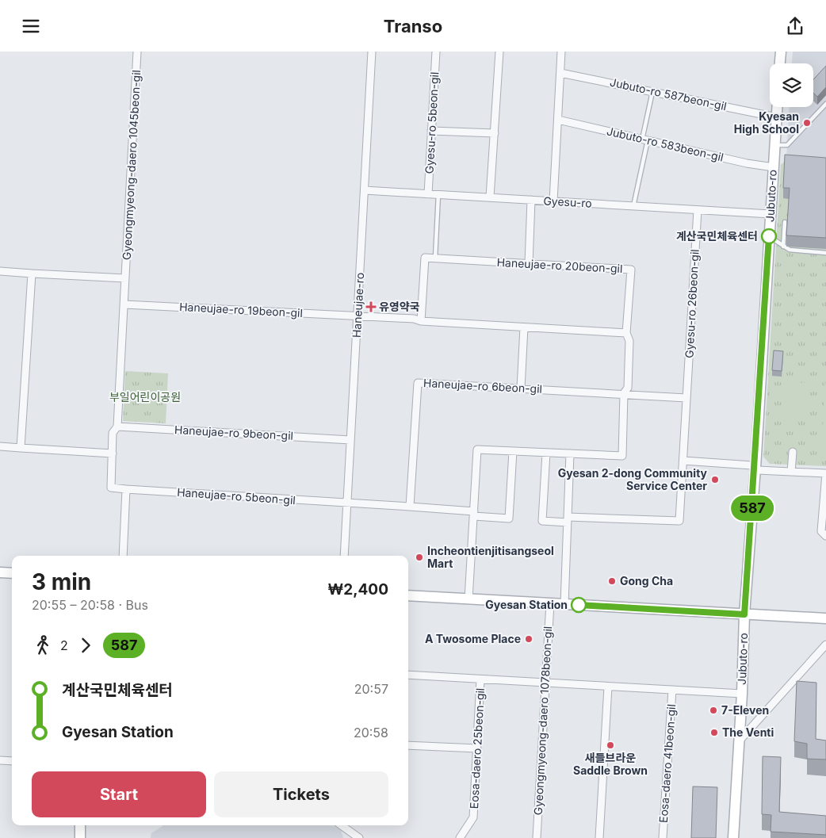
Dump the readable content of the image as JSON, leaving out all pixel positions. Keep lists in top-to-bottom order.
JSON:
{
  "streets": {
    "main road": ["Jubuto-ro"],
    "street": [
      "Jubuto-ro 587beon-gil",
      "Gyesu-ro 5beon-gil",
      "Jubuto-ro 583beon-gil",
      "Gyeongmyeong-daero 1045beon-gil",
      "Gyesu-ro",
      "Haneujae-ro 20beon-gil",
      "Gyesu-ro 26beon-gil",
      "Haneujae-ro",
      "Haneujae-ro 19beon-gil",
      "Haneujae-ro 6beon-gil",
      "Haneujae-ro 9beon-gil",
      "Haneujae-ro 5beon-gil",
      "Gyeongmyeong-daero 1078beon-gil",
      "Eosa-daero 25beon-gil",
      "Eosa-daero 41beon-gil"
    ]
  },
  "crossings": [
    ["Jubuto-ro 587beon-gil", "Jubuto-ro"],
    ["Gyesu-ro 5beon-gil", "Gyesu-ro"],
    ["Jubuto-ro 583beon-gil", "Jubuto-ro"],
    ["Gyeongmyeong-daero 1045beon-gil", "Haneujae-ro 19beon-gil"],
    ["Gyeongmyeong-daero 1045beon-gil", "Haneujae-ro 9beon-gil"],
    ["Gyeongmyeong-daero 1045beon-gil", "Haneujae-ro 5beon-gil"],
    ["Jubuto-ro", "Gyesu-ro"],
    ["Gyesu-ro", "Gyesu-ro 26beon-gil"],
    ["Gyesu-ro", "Haneujae-ro"],
    ["Gyesu-ro 26beon-gil", "Haneujae-ro 6beon-gil"],
    ["Haneujae-ro", "Haneujae-ro 19beon-gil"],
    ["Haneujae-ro", "Haneujae-ro 9beon-gil"],
    ["Haneujae-ro", "Haneujae-ro 5beon-gil"]
  ],
  "parks": ["부일어린이공원"],
  "places": {
    "other": [
      "Kyesan High School",
      "계산국민체육센터",
      "Gyesan 2-dong Community Service Center",
      "Incheontienjitisangseol Mart",
      "Gong Cha",
      "Gyesan Station",
      "A Twosome Place",
      "7-Eleven",
      "The Venti",
      "새들브라운 Saddle Brown"
    ],
    "health": ["유영약국"]
  },
  "lines": ["bus line 587"],
  "page": {
    "header": "Transo",
    "on_map": "587",
    "heading": ["3 min", "20:55 – 20:58 · Bus", "₩2,400"],
    "legs": ["2", "587"],
    "list": [
      {
        "name": "계산국민체육센터",
        "value": "20:57"
      },
      {
        "name": "Gyesan Station",
        "value": "20:58"
      }
    ],
    "buttons": ["Start", "Tickets"]
  }
}
